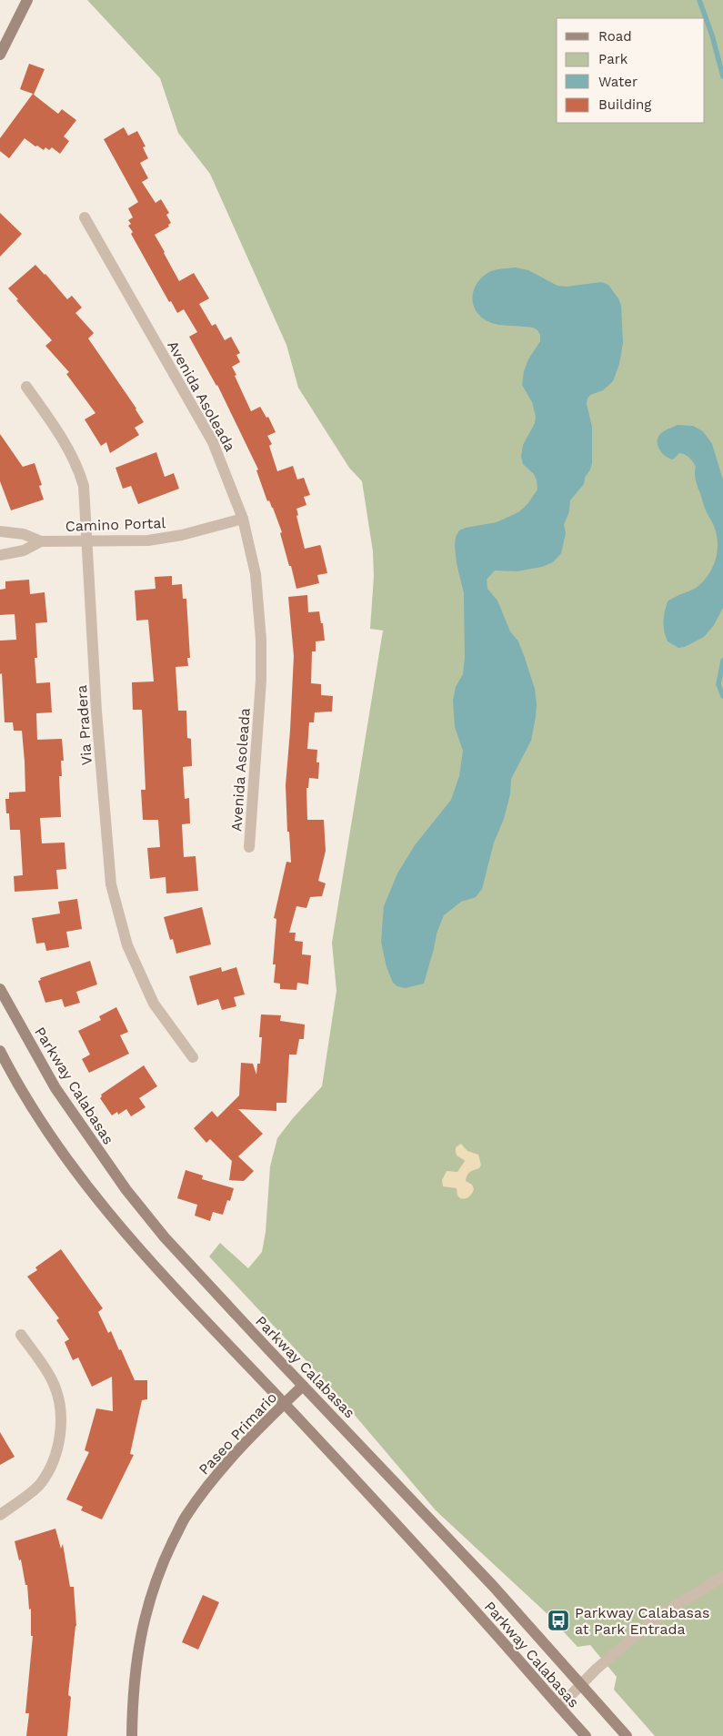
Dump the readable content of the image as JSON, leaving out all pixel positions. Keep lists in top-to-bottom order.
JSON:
{
  "streets": {
    "street": [
      "Avenida Asoleada",
      "Camino Portal",
      "Via Pradera",
      "Parkway Calabasas",
      "Paseo Primario"
    ]
  },
  "crossings": [
    ["Avenida Asoleada", "Camino Portal"],
    ["Camino Portal", "Via Pradera"],
    ["Parkway Calabasas", "Paseo Primario"]
  ],
  "places": {
    "bus stop": ["Parkway Calabasas at Park Entrada"]
  },
  "legend": [
    "Road",
    "Park",
    "Water",
    "Building"
  ]
}
